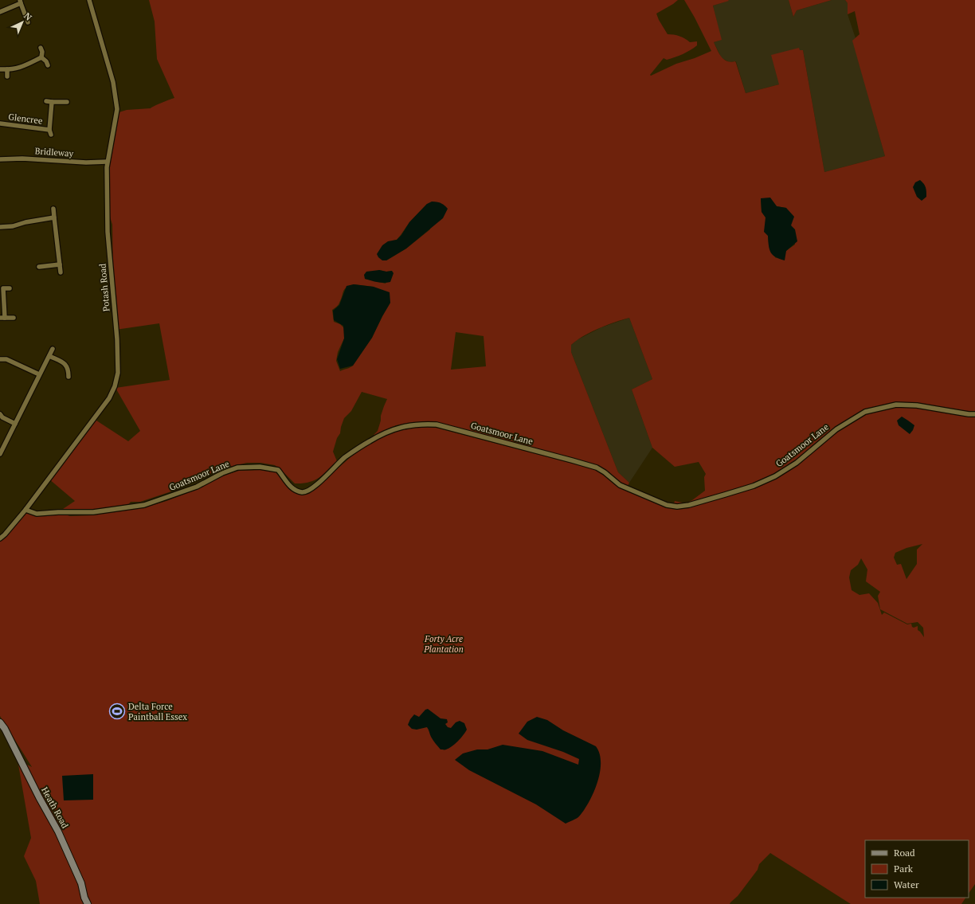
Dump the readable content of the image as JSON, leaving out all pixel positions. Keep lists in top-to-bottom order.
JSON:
{
  "streets": {
    "street": [
      "Glencree",
      "Bridleway",
      "Potash Road",
      "Goatsmoor Lane",
      "Heath Road"
    ]
  },
  "crossings": [
    ["Bridleway", "Potash Road"],
    ["Potash Road", "Goatsmoor Lane"]
  ],
  "parks": ["Forty Acre Plantation"],
  "places": {
    "sports": ["Delta Force Paintball Essex"]
  },
  "legend": ["Road", "Park", "Water"],
  "north": "top right"
}
